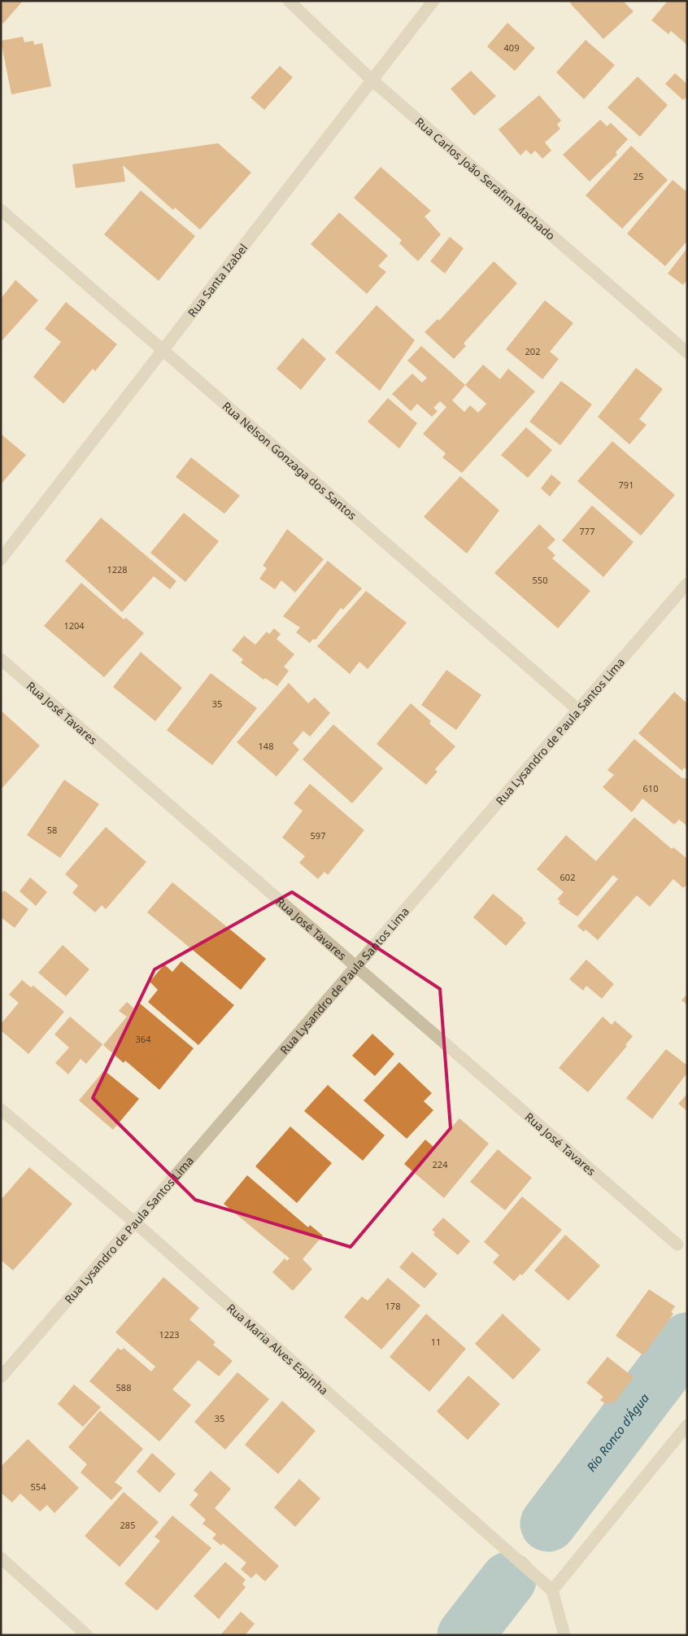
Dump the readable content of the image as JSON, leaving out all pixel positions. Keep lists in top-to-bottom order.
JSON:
{
  "streets": {
    "street": [
      "Rua Carlos João Serafim Machado",
      "Rua Santa Izabel",
      "Rua Nelson Gonzaga dos Santos",
      "Rua José Tavares",
      "Rua Lysandro de Paula Santos Lima",
      "Rua Maria Alves Espinha"
    ]
  },
  "crossings": [
    ["Rua Carlos João Serafim Machado", "Rua Santa Izabel"],
    ["Rua Santa Izabel", "Rua Nelson Gonzaga dos Santos"],
    ["Rua Nelson Gonzaga dos Santos", "Rua Lysandro de Paula Santos Lima"],
    ["Rua José Tavares", "Rua Lysandro de Paula Santos Lima"],
    ["Rua Lysandro de Paula Santos Lima", "Rua Maria Alves Espinha"]
  ],
  "water": ["Rio Ronco d'Água"],
  "house_numbers": [
    "409",
    "25",
    "202",
    "791",
    "777",
    "1228",
    "550",
    "1204",
    "35",
    "148",
    "610",
    "58",
    "597",
    "602",
    "364",
    "224",
    "178",
    "1223",
    "11",
    "588",
    "35",
    "554",
    "285"
  ]
}
